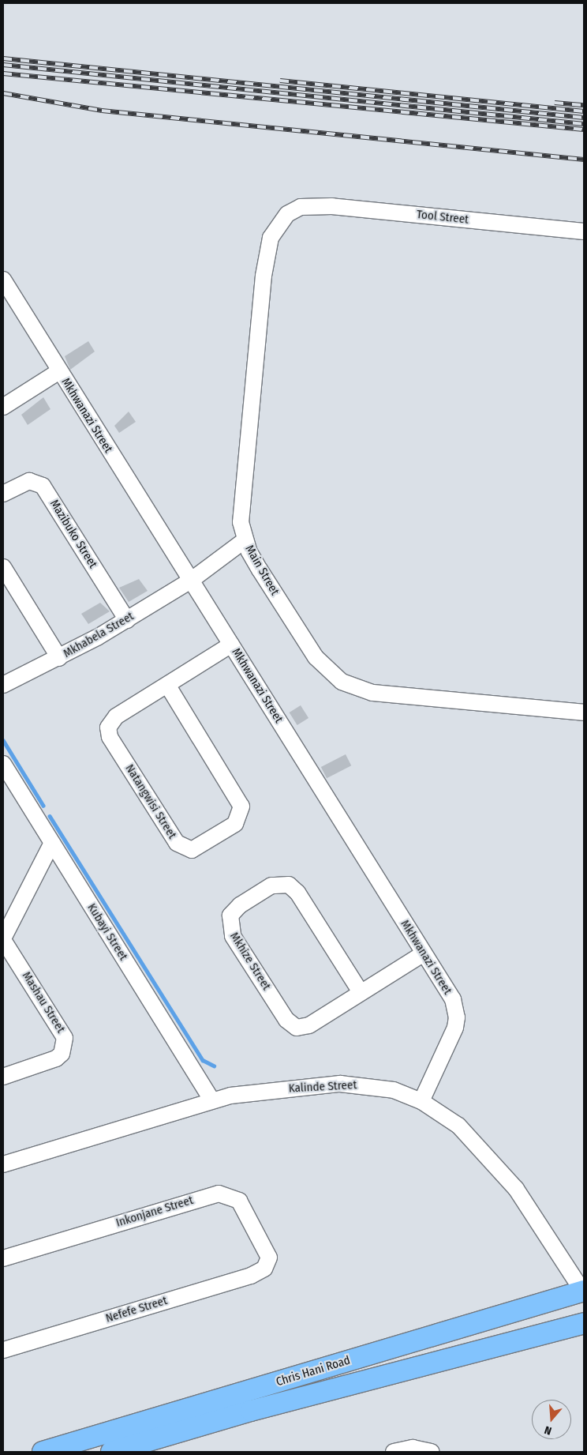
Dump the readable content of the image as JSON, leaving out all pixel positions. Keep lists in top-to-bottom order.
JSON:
{
  "streets": {
    "main road": ["Chris Hani Road"],
    "street": [
      "Tool Street",
      "Mkhwanazi Street",
      "Mazibuko Street",
      "Main Street",
      "Mkhabela Street",
      "Natangwisi Street",
      "Kubayi Street",
      "Mkhize Street",
      "Mashau Street",
      "Kalinde Street",
      "Inkonjane Street",
      "Nefefe Street"
    ]
  },
  "crossings": [
    ["Tool Street", "Main Street"],
    ["Mkhwanazi Street", "Mkhabela Street"],
    ["Mkhwanazi Street", "Natangwisi Street"],
    ["Mkhwanazi Street", "Mkhize Street"],
    ["Mkhwanazi Street", "Kalinde Street"],
    ["Mazibuko Street", "Mkhabela Street"],
    ["Main Street", "Mkhabela Street"],
    ["Kubayi Street", "Kalinde Street"],
    ["Kalinde Street", "Chris Hani Road"],
    ["Inkonjane Street", "Nefefe Street"]
  ],
  "north": "bottom"
}
